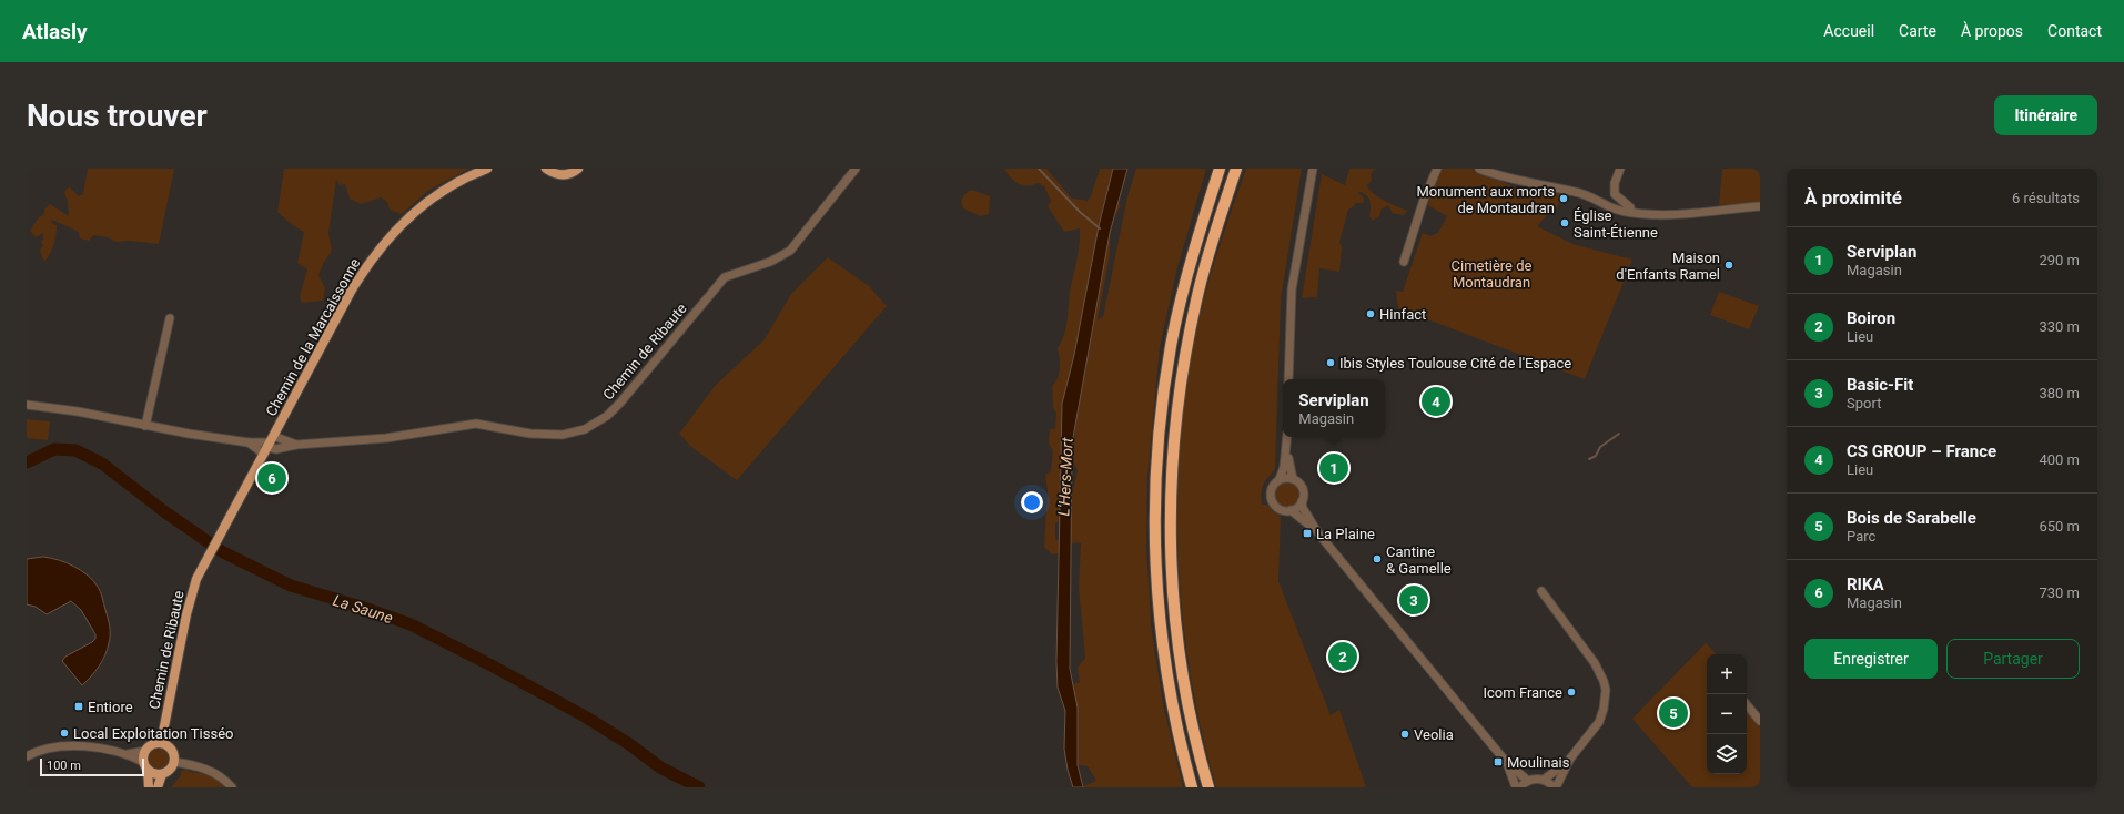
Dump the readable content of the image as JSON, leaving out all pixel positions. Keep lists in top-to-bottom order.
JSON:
{
  "streets": {
    "main road": ["Chemin de la Marcaissonne", "Chemin de Ribaute"]
  },
  "crossings": [
    ["Chemin de la Marcaissonne", "Chemin de Ribaute"]
  ],
  "water": ["L'Hers-Mort", "La Saune"],
  "parks": ["Cimetière de Montaudran"],
  "places": {
    "other": [
      "Monument aux morts de Montaudran",
      "Église Saint-Étienne",
      "Maison d'Enfants Ramel",
      "Hinfact",
      "Ibis Styles Toulouse Cité de l'Espace",
      "Cantine & Gamelle",
      "Icom France",
      "Local Exploitation Tisséo",
      "Veolia"
    ],
    "transit": ["La Plaine", "Entiore", "Moulinais"]
  },
  "scale_bar": "100 m",
  "page": {
    "header": "Atlasly",
    "nav": [
      "Accueil",
      "Carte",
      "À propos",
      "Contact"
    ],
    "buttons": [
      "Itinéraire",
      ["Enregistrer", "Partager"]
    ],
    "title": "Nous trouver",
    "heading": ["À proximité", "6 résultats"],
    "list": [
      {
        "mark": "1",
        "name": "Serviplan",
        "note": "Magasin",
        "value": "290 m"
      },
      {
        "mark": "2",
        "name": "Boiron",
        "note": "Lieu",
        "value": "330 m"
      },
      {
        "mark": "3",
        "name": "Basic-Fit",
        "note": "Sport",
        "value": "380 m"
      },
      {
        "mark": "4",
        "name": "CS GROUP – France",
        "note": "Lieu",
        "value": "400 m"
      },
      {
        "mark": "5",
        "name": "Bois de Sarabelle",
        "note": "Parc",
        "value": "650 m"
      },
      {
        "mark": "6",
        "name": "RIKA",
        "note": "Magasin",
        "value": "730 m"
      }
    ],
    "popup": ["Serviplan", "Magasin"],
    "pins": [
      "4",
      "1",
      "6",
      "3",
      "2",
      "5"
    ],
    "map_buttons": ["+", "−"],
    "scale": "100 m"
  }
}
